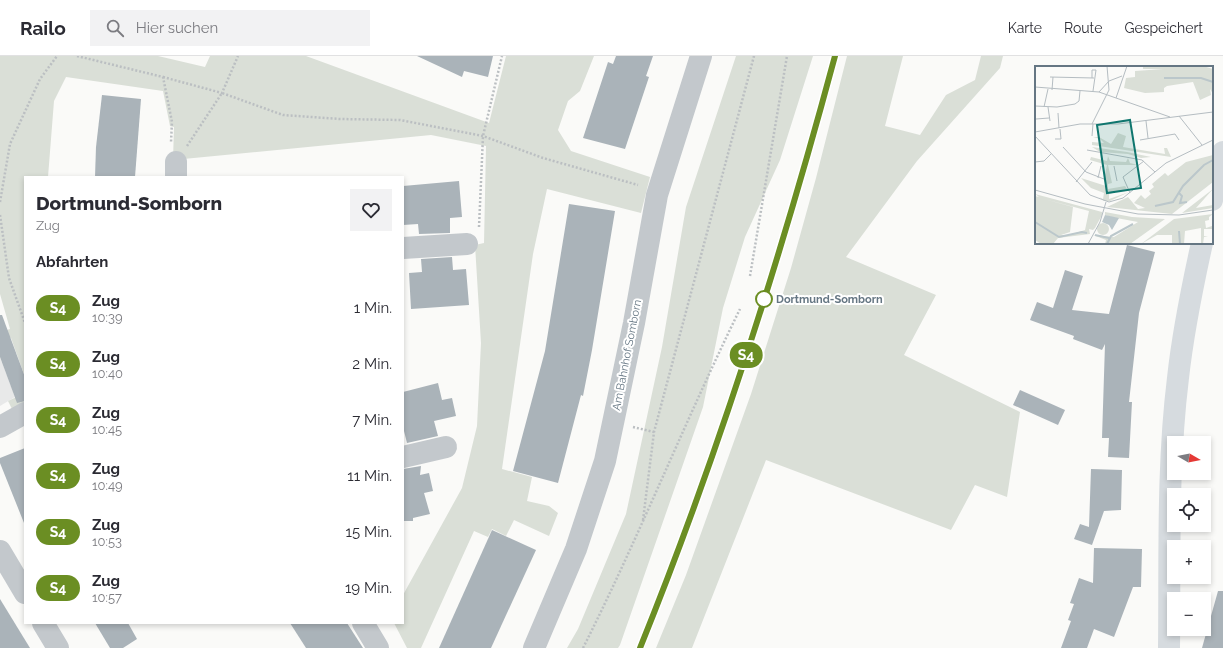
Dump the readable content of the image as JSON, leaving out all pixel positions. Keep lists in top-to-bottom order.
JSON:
{
  "streets": {
    "street": ["Am Bahnhof Somborn"]
  },
  "places": ["Dortmund-Somborn"],
  "north": "right",
  "page": {
    "header": "Railo",
    "search": "Hier suchen",
    "nav": ["Karte", "Route", "Gespeichert"],
    "on_map": "S4",
    "heading": [
      ["Dortmund-Somborn", "Zug"],
      "Abfahrten"
    ],
    "list": [
      {
        "mark": "S4",
        "name": "Zug",
        "note": "10:39",
        "value": "1 Min."
      },
      {
        "mark": "S4",
        "name": "Zug",
        "note": "10:40",
        "value": "2 Min."
      },
      {
        "mark": "S4",
        "name": "Zug",
        "note": "10:45",
        "value": "7 Min."
      },
      {
        "mark": "S4",
        "name": "Zug",
        "note": "10:49",
        "value": "11 Min."
      },
      {
        "mark": "S4",
        "name": "Zug",
        "note": "10:53",
        "value": "15 Min."
      },
      {
        "mark": "S4",
        "name": "Zug",
        "note": "10:57",
        "value": "19 Min."
      }
    ],
    "map_buttons": ["+", "−"]
  }
}
